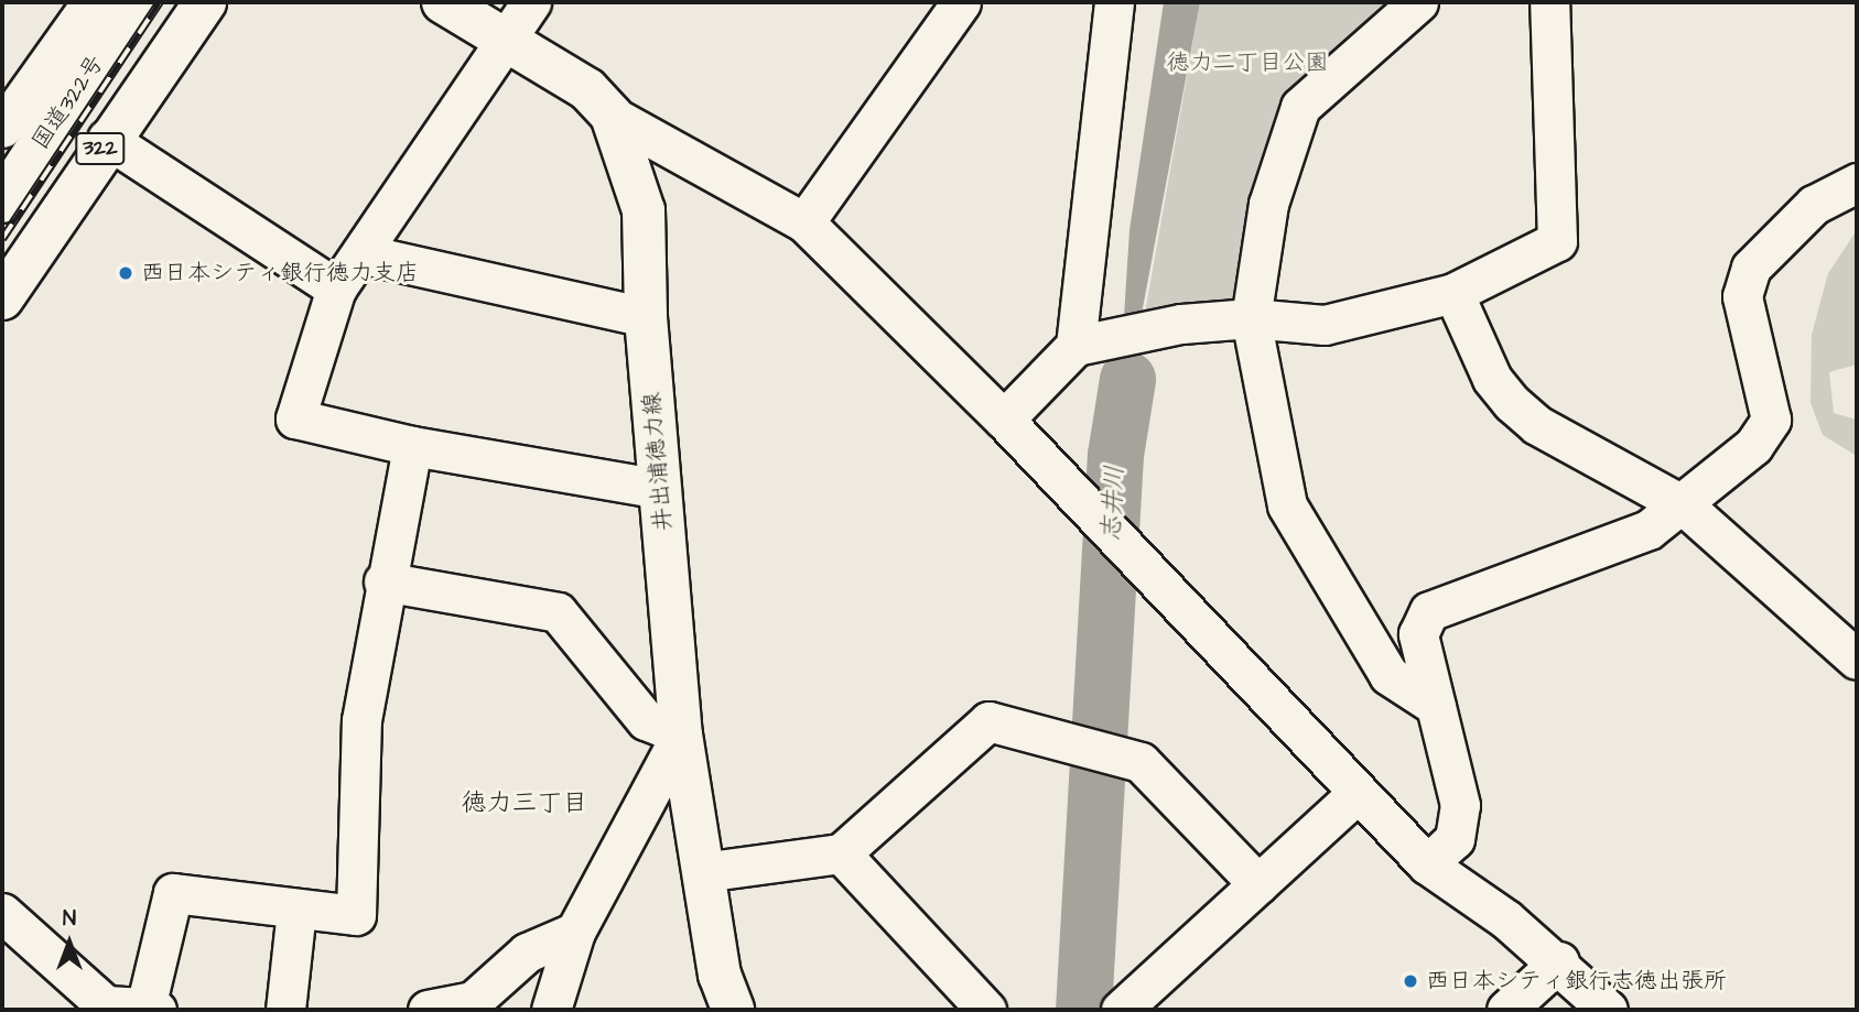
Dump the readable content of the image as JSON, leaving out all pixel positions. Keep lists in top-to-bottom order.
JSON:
{
  "streets": {
    "main road": ["国道322号", "322", "井出浦徳力線"]
  },
  "districts": ["徳力三丁目"],
  "water": ["志井川"],
  "parks": ["徳力二丁目公園"],
  "places": ["西日本シティ銀行徳力支店", "西日本シティ銀行志徳出張所"],
  "north": "top"
}
